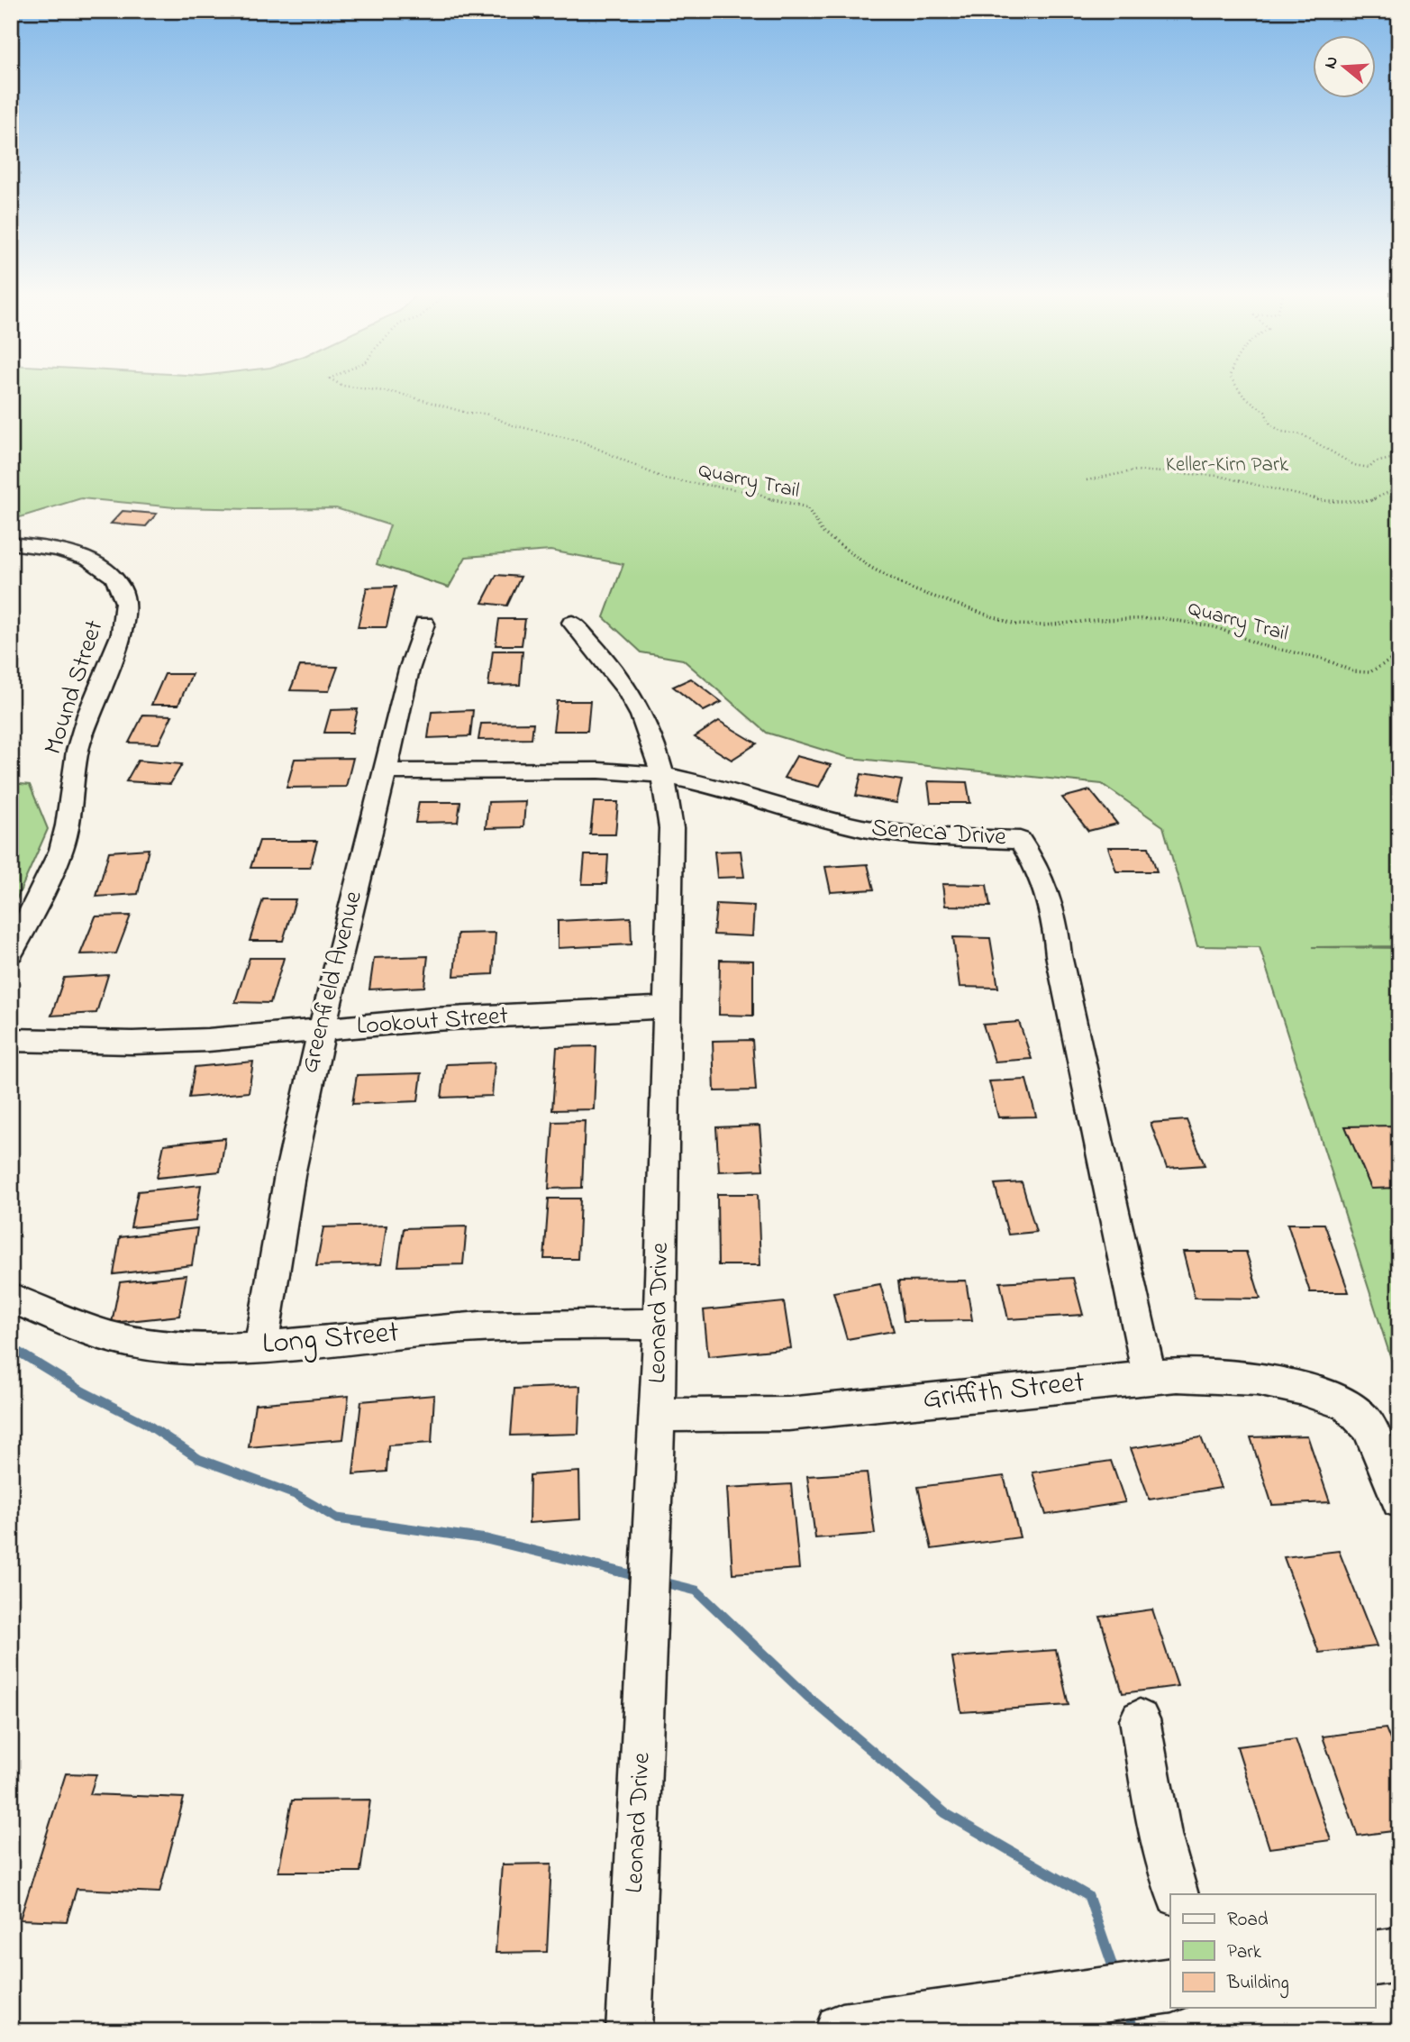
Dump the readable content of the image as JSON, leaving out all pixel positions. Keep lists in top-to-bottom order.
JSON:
{
  "streets": {
    "street": [
      "Mound Street",
      "Seneca Drive",
      "Greenfield Avenue",
      "Lookout Street",
      "Leonard Drive",
      "Long Street",
      "Griffith Street"
    ],
    "path": ["Quarry Trail"]
  },
  "crossings": [
    ["Seneca Drive", "Greenfield Avenue"],
    ["Seneca Drive", "Leonard Drive"],
    ["Seneca Drive", "Griffith Street"],
    ["Greenfield Avenue", "Lookout Street"],
    ["Greenfield Avenue", "Long Street"],
    ["Lookout Street", "Leonard Drive"],
    ["Leonard Drive", "Long Street"],
    ["Leonard Drive", "Griffith Street"]
  ],
  "parks": ["Keller-Kirn Park"],
  "legend": ["Road", "Park", "Building"],
  "north": "left"
}
